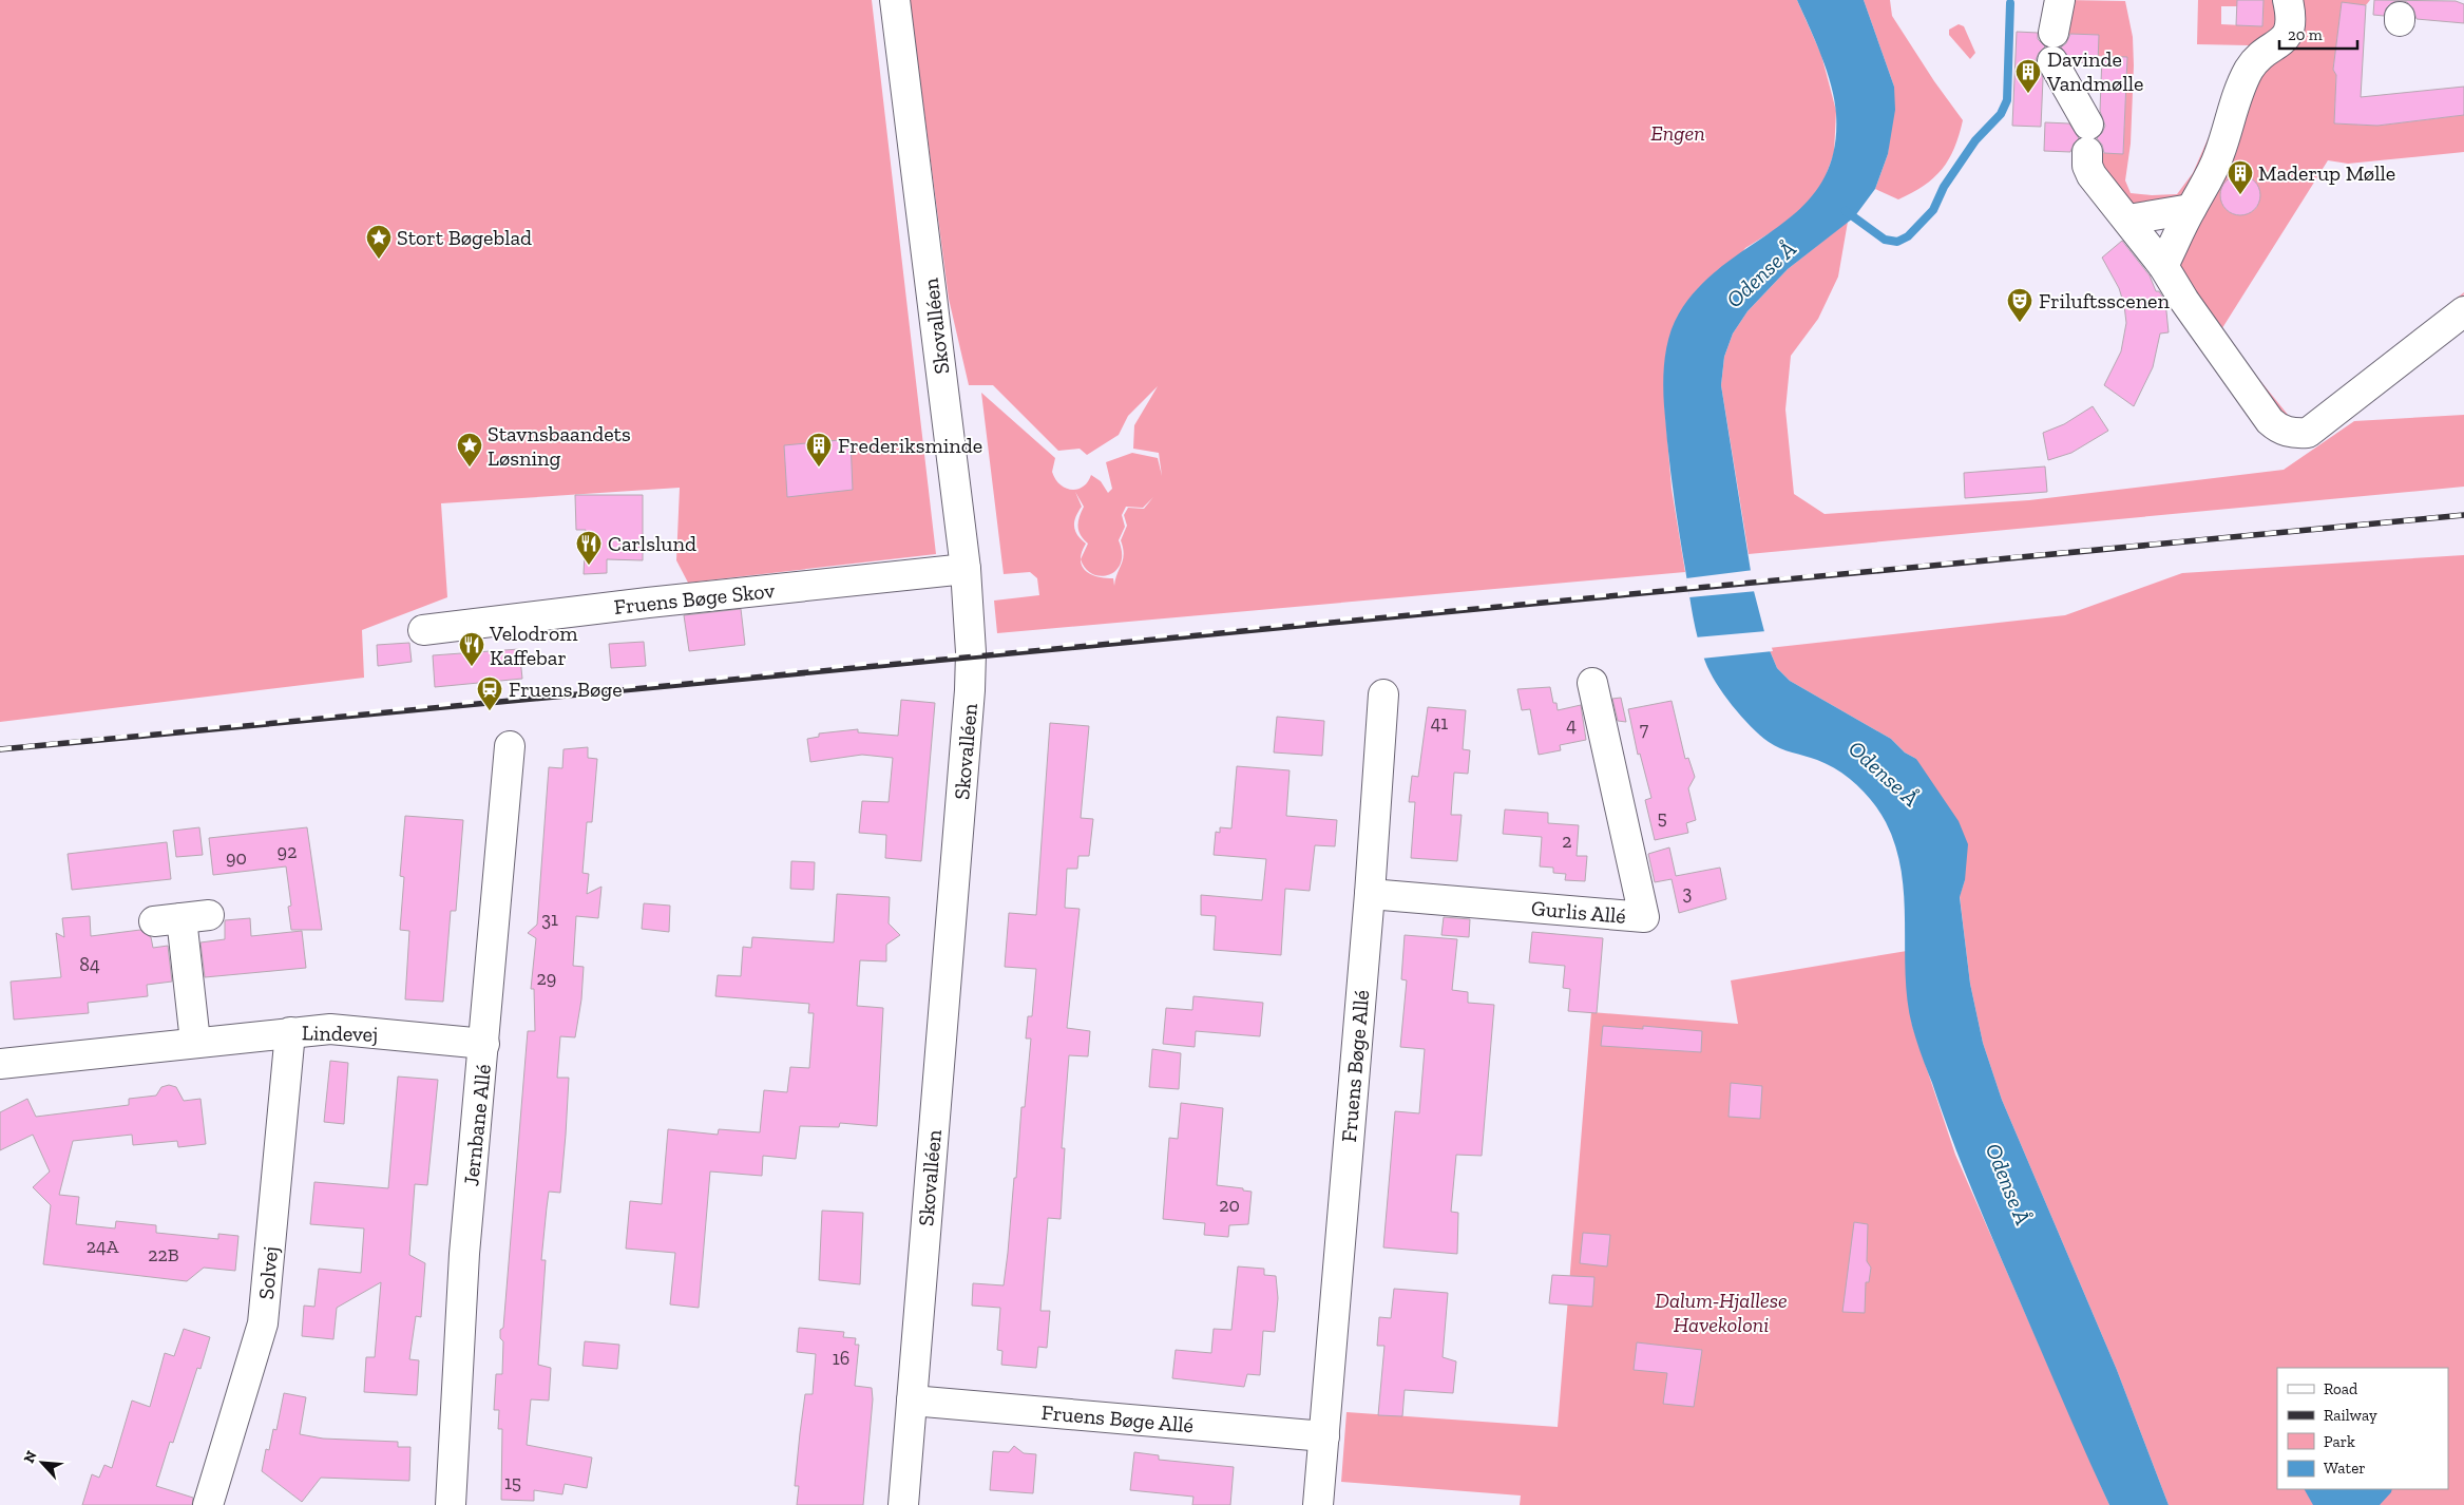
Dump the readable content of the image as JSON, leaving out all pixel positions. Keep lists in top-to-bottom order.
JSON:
{
  "streets": {
    "street": [
      "Skovalléen",
      "Fruens Bøge Skov",
      "Gurlis Allé",
      "Lindevej",
      "Fruens Bøge Allé",
      "Jernbane Allé",
      "Solvej"
    ]
  },
  "crossings": [
    ["Skovalléen", "Fruens Bøge Skov"],
    ["Skovalléen", "Fruens Bøge Allé"],
    ["Gurlis Allé", "Fruens Bøge Allé"],
    ["Lindevej", "Jernbane Allé"],
    ["Lindevej", "Solvej"]
  ],
  "water": ["Odense Å"],
  "parks": ["Engen", "Dalum-Hjallese Havekoloni"],
  "places": {
    "building": ["Davinde Vandmølle", "Maderup Mølle", "Frederiksminde"],
    "place": ["Stort Bøgeblad", "Stavnsbaandets Løsning"],
    "theatre": ["Friluftsscenen"],
    "restaurant": ["Carlslund", "Velodrom Kaffebar"],
    "station": ["Fruens Bøge"]
  },
  "house_numbers": [
    "41",
    "4",
    "7",
    "5",
    "2",
    "92",
    "90",
    "3",
    "31",
    "84",
    "29",
    "20",
    "24A",
    "22B",
    "16",
    "15"
  ],
  "legend": [
    "Road",
    "Railway",
    "Park",
    "Water"
  ],
  "scale_bar": "20 m",
  "north": "top left"
}
